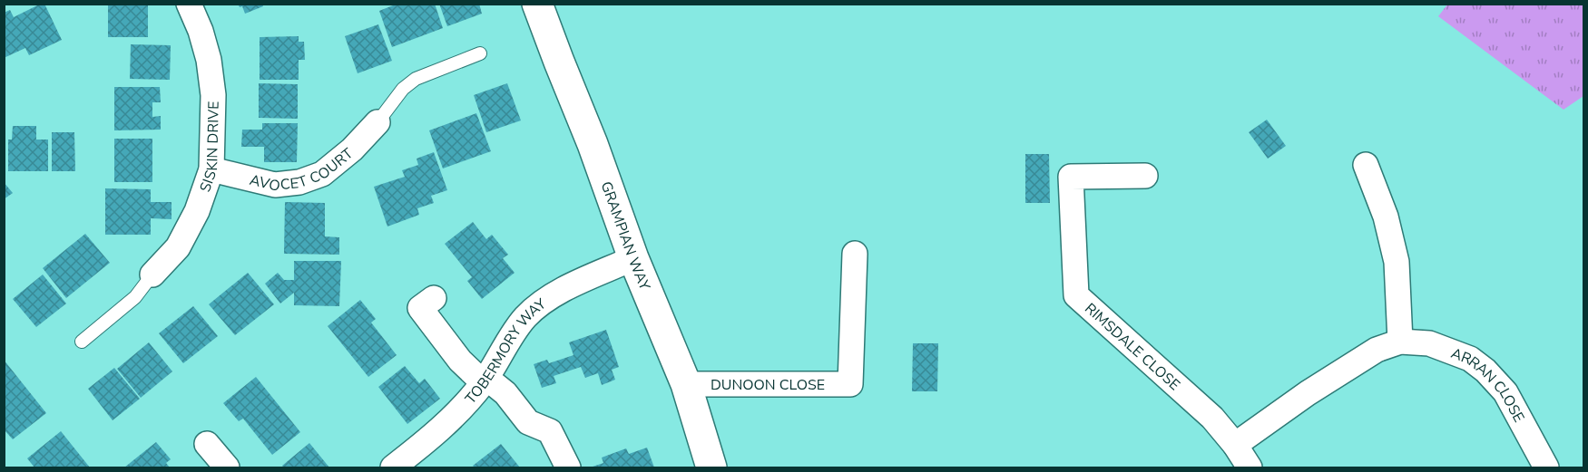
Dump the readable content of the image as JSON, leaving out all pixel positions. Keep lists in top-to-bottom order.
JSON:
{
  "streets": {
    "street": [
      "SISKIN DRIVE",
      "AVOCET COURT",
      "GRAMPIAN WAY",
      "RIMSDALE CLOSE",
      "TOBERMORY WAY",
      "DUNOON CLOSE",
      "ARRAN CLOSE"
    ]
  },
  "crossings": [
    ["SISKIN DRIVE", "AVOCET COURT"],
    ["GRAMPIAN WAY", "TOBERMORY WAY"],
    ["GRAMPIAN WAY", "DUNOON CLOSE"],
    ["RIMSDALE CLOSE", "ARRAN CLOSE"]
  ]
}
